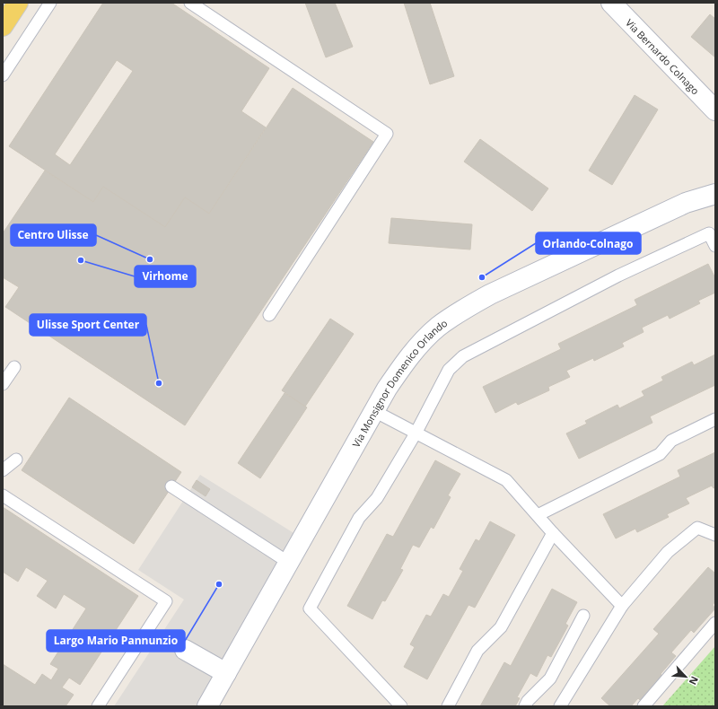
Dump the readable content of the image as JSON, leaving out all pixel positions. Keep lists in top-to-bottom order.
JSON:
{
  "streets": {
    "main road": ["Via Bernardo Colnago", "Via Monsignor Domenico Orlando"]
  },
  "places": [
    "Centro Ulisse",
    "Virhome",
    "Orlando-Colnago",
    "Ulisse Sport Center",
    "Largo Mario Pannunzio"
  ],
  "north": "bottom right"
}
